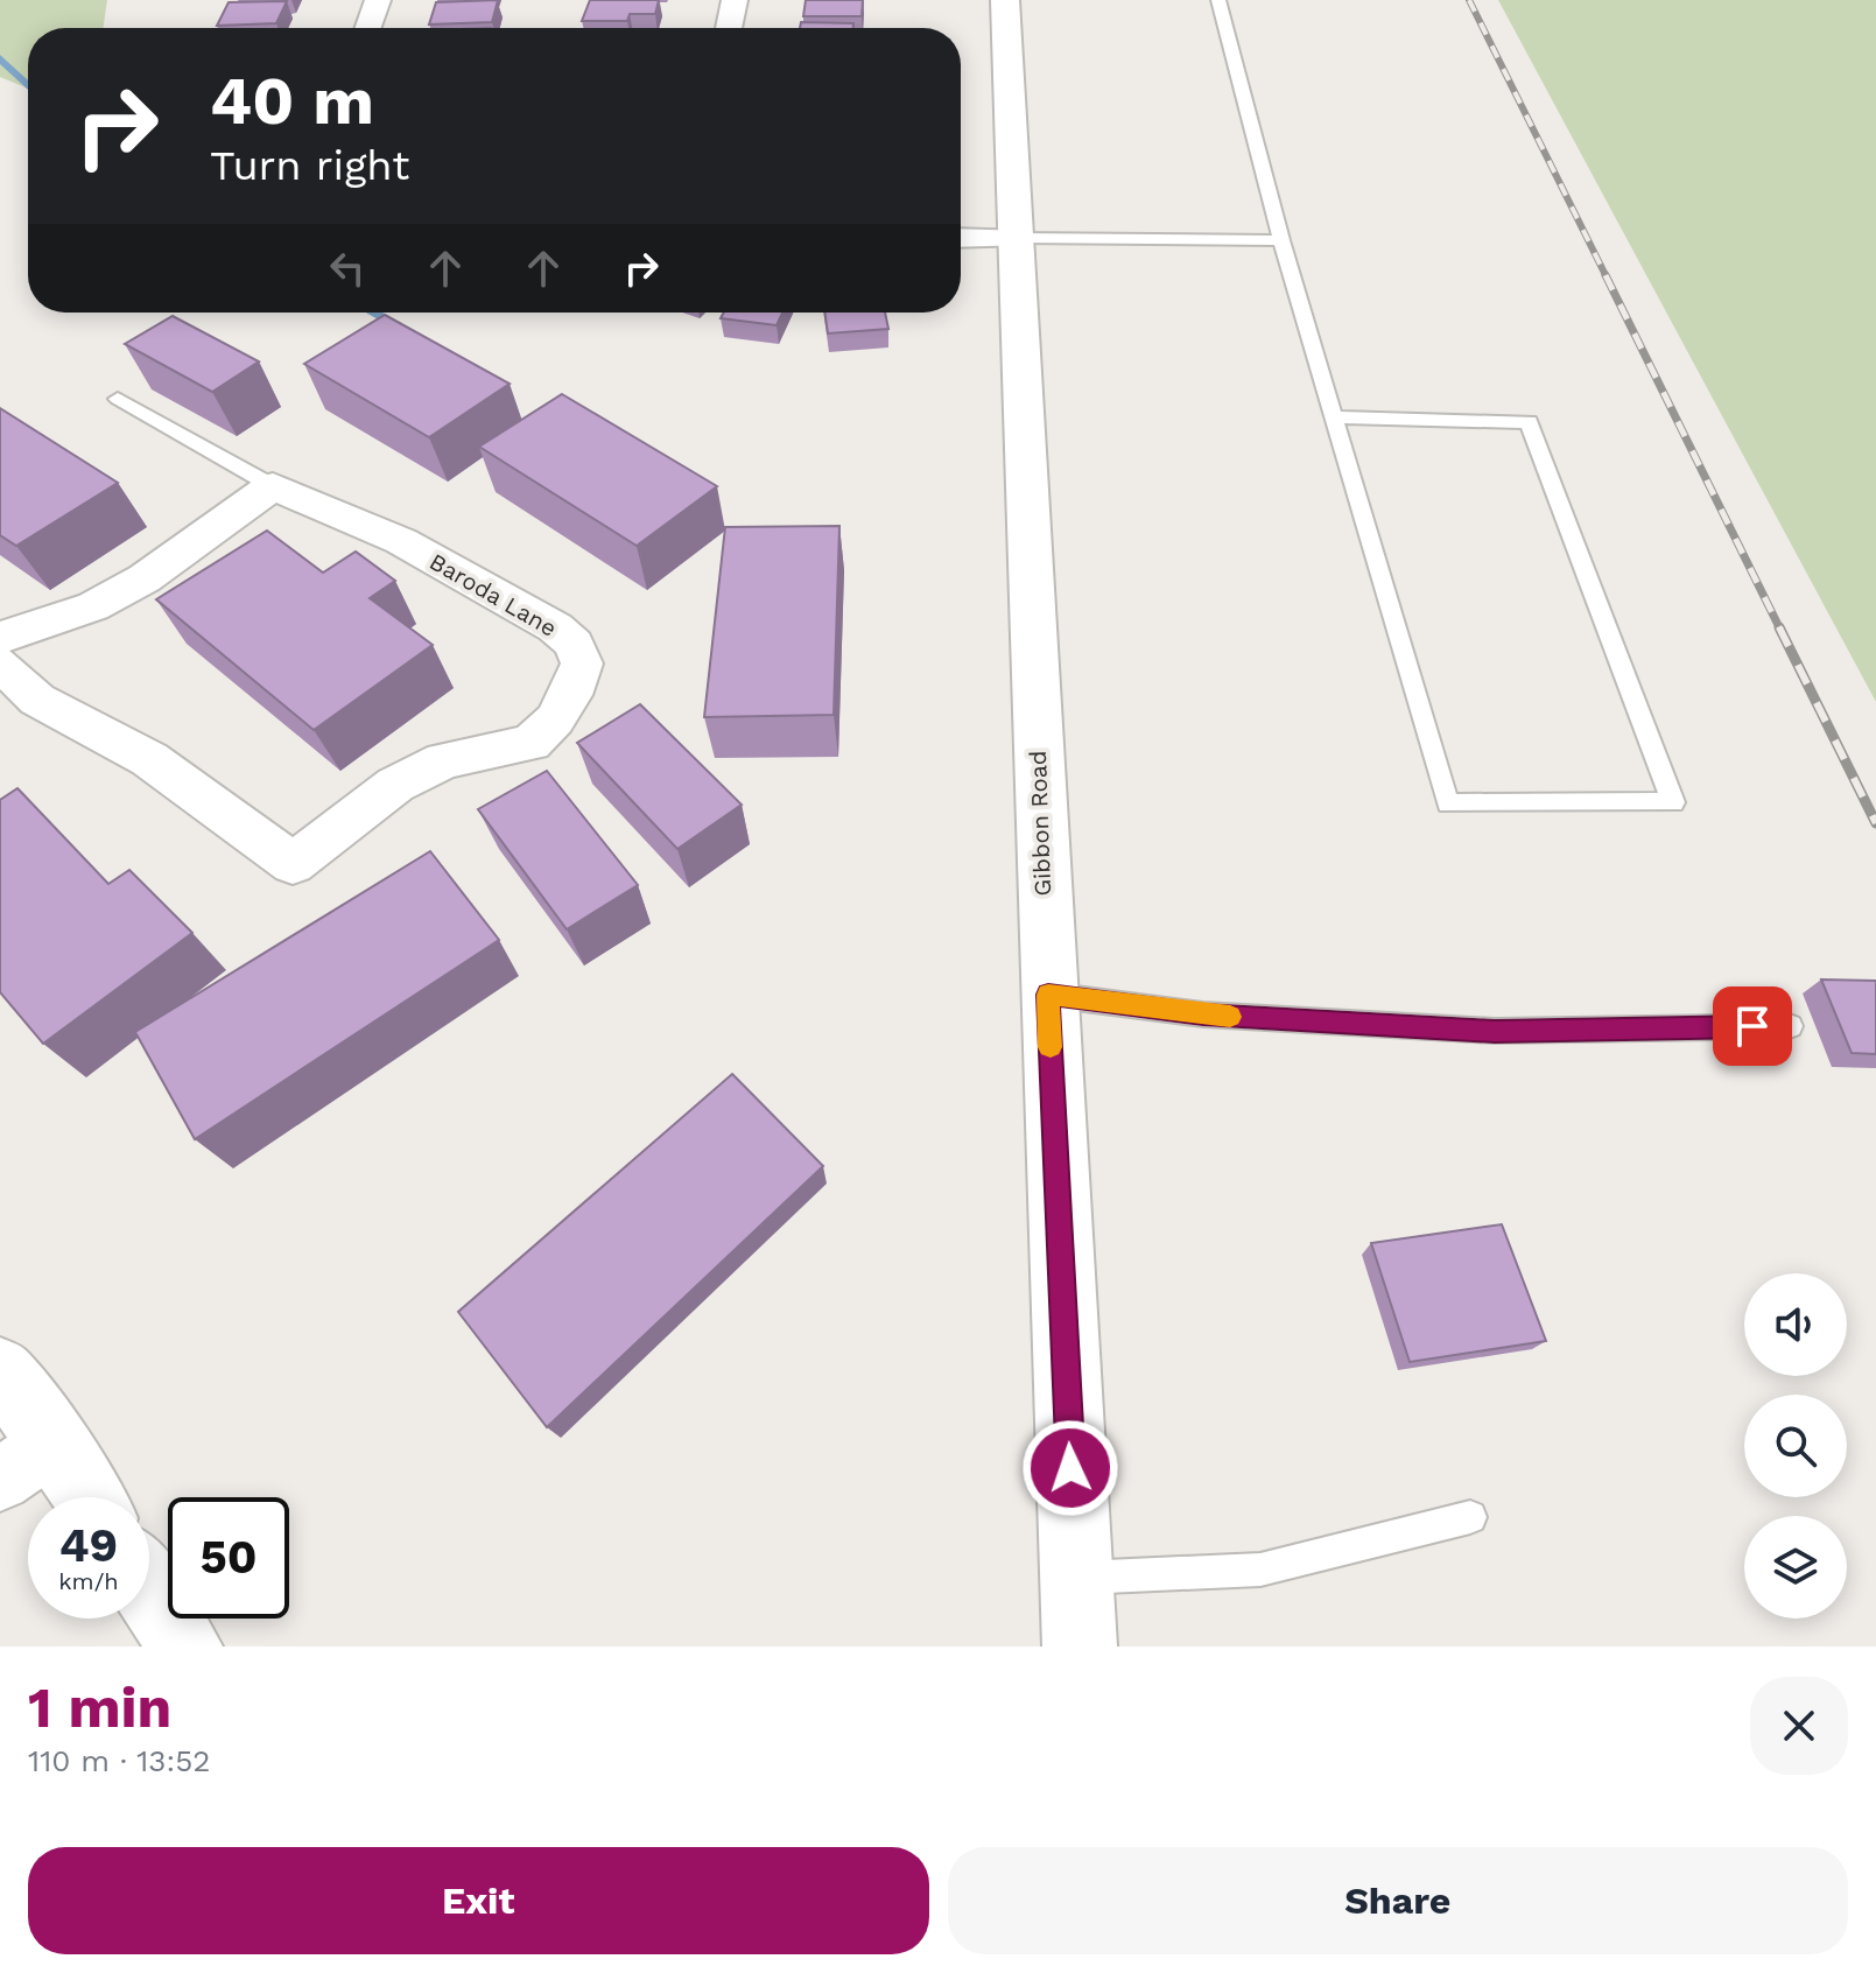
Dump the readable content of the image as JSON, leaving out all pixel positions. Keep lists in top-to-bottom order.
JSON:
{
  "streets": {
    "main road": ["Gibbon Road"],
    "street": ["Baroda Lane"]
  },
  "page": {
    "turn": ["40 m", "Turn right"],
    "speed": "49 km/h",
    "limit": "50",
    "heading": ["1 min", "110 m · 13:52"],
    "buttons": ["Exit", "Share"]
  }
}
